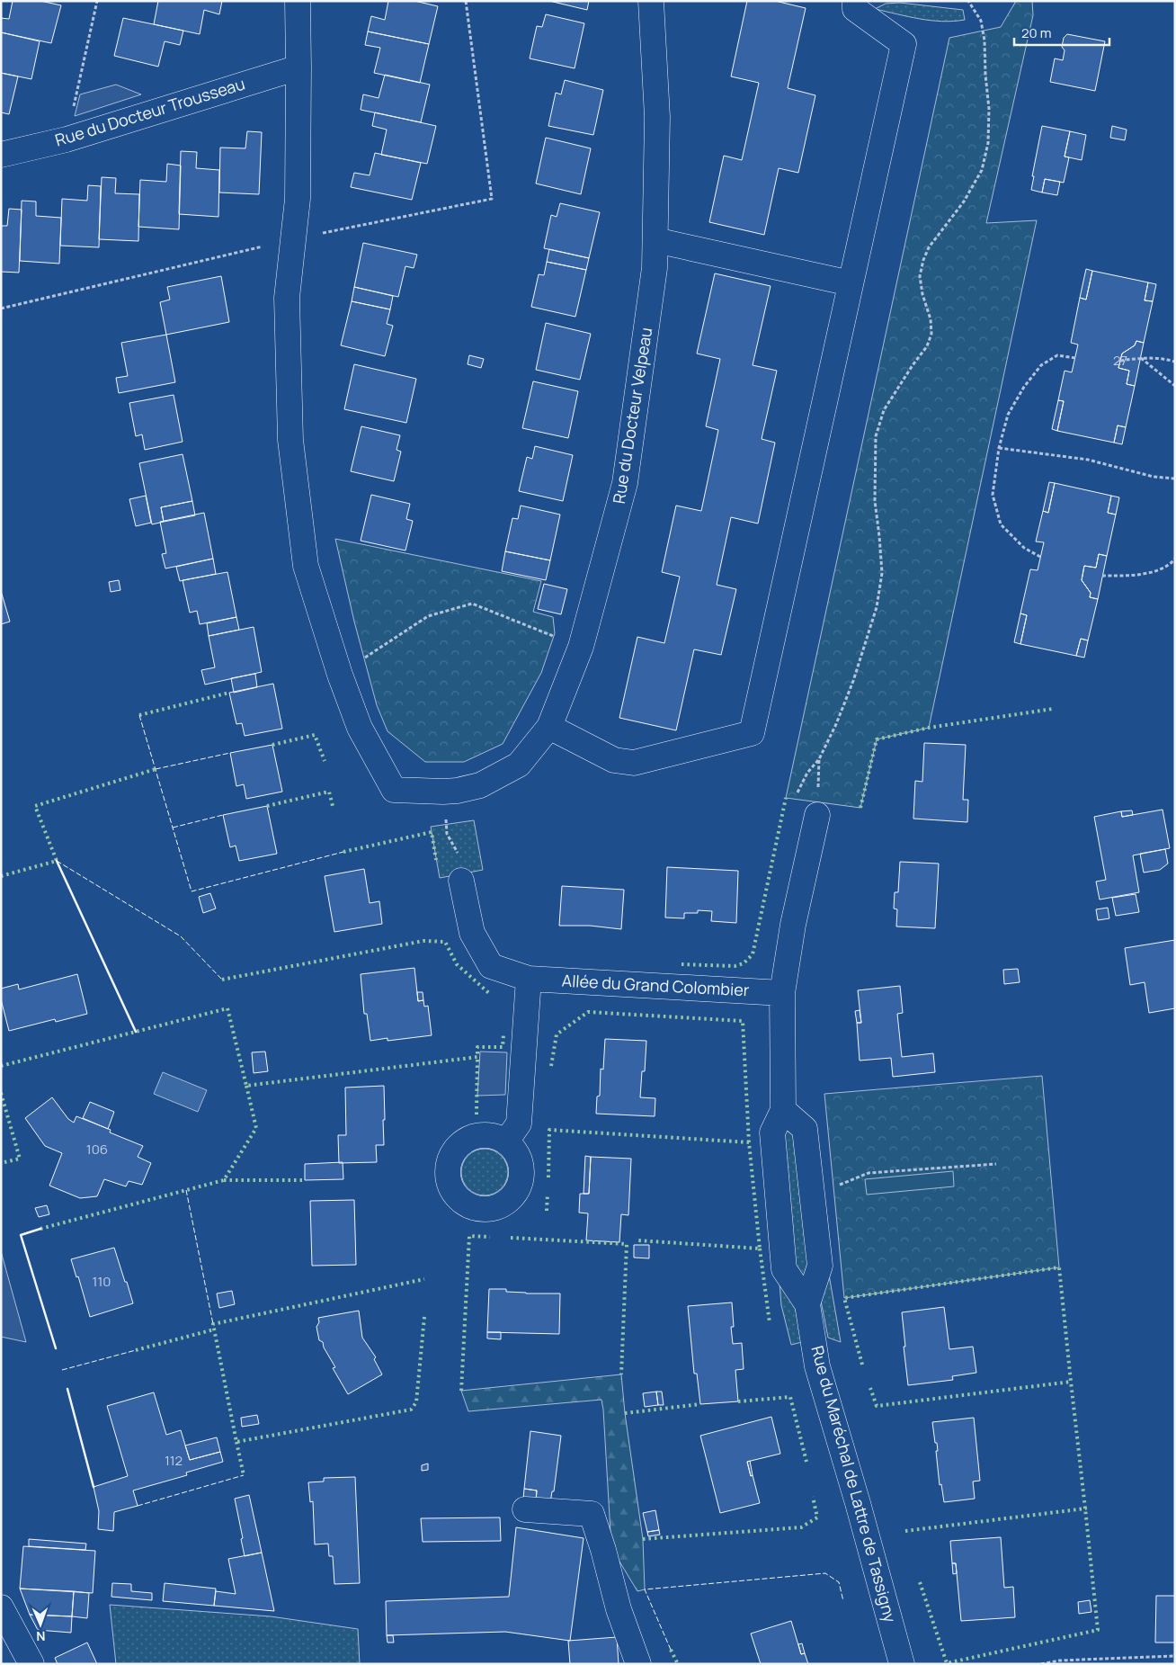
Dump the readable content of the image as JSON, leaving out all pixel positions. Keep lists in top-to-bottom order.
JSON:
{
  "streets": {
    "street": [
      "Rue du Docteur Trousseau",
      "Rue du Docteur Velpeau",
      "Allée du Grand Colombier",
      "Rue du Maréchal de Lattre de Tassigny"
    ]
  },
  "crossings": [
    ["Allée du Grand Colombier", "Rue du Maréchal de Lattre de Tassigny"]
  ],
  "house_numbers": [
    "27",
    "106",
    "110",
    "112"
  ],
  "scale_bar": "20 m",
  "north": "bottom"
}
